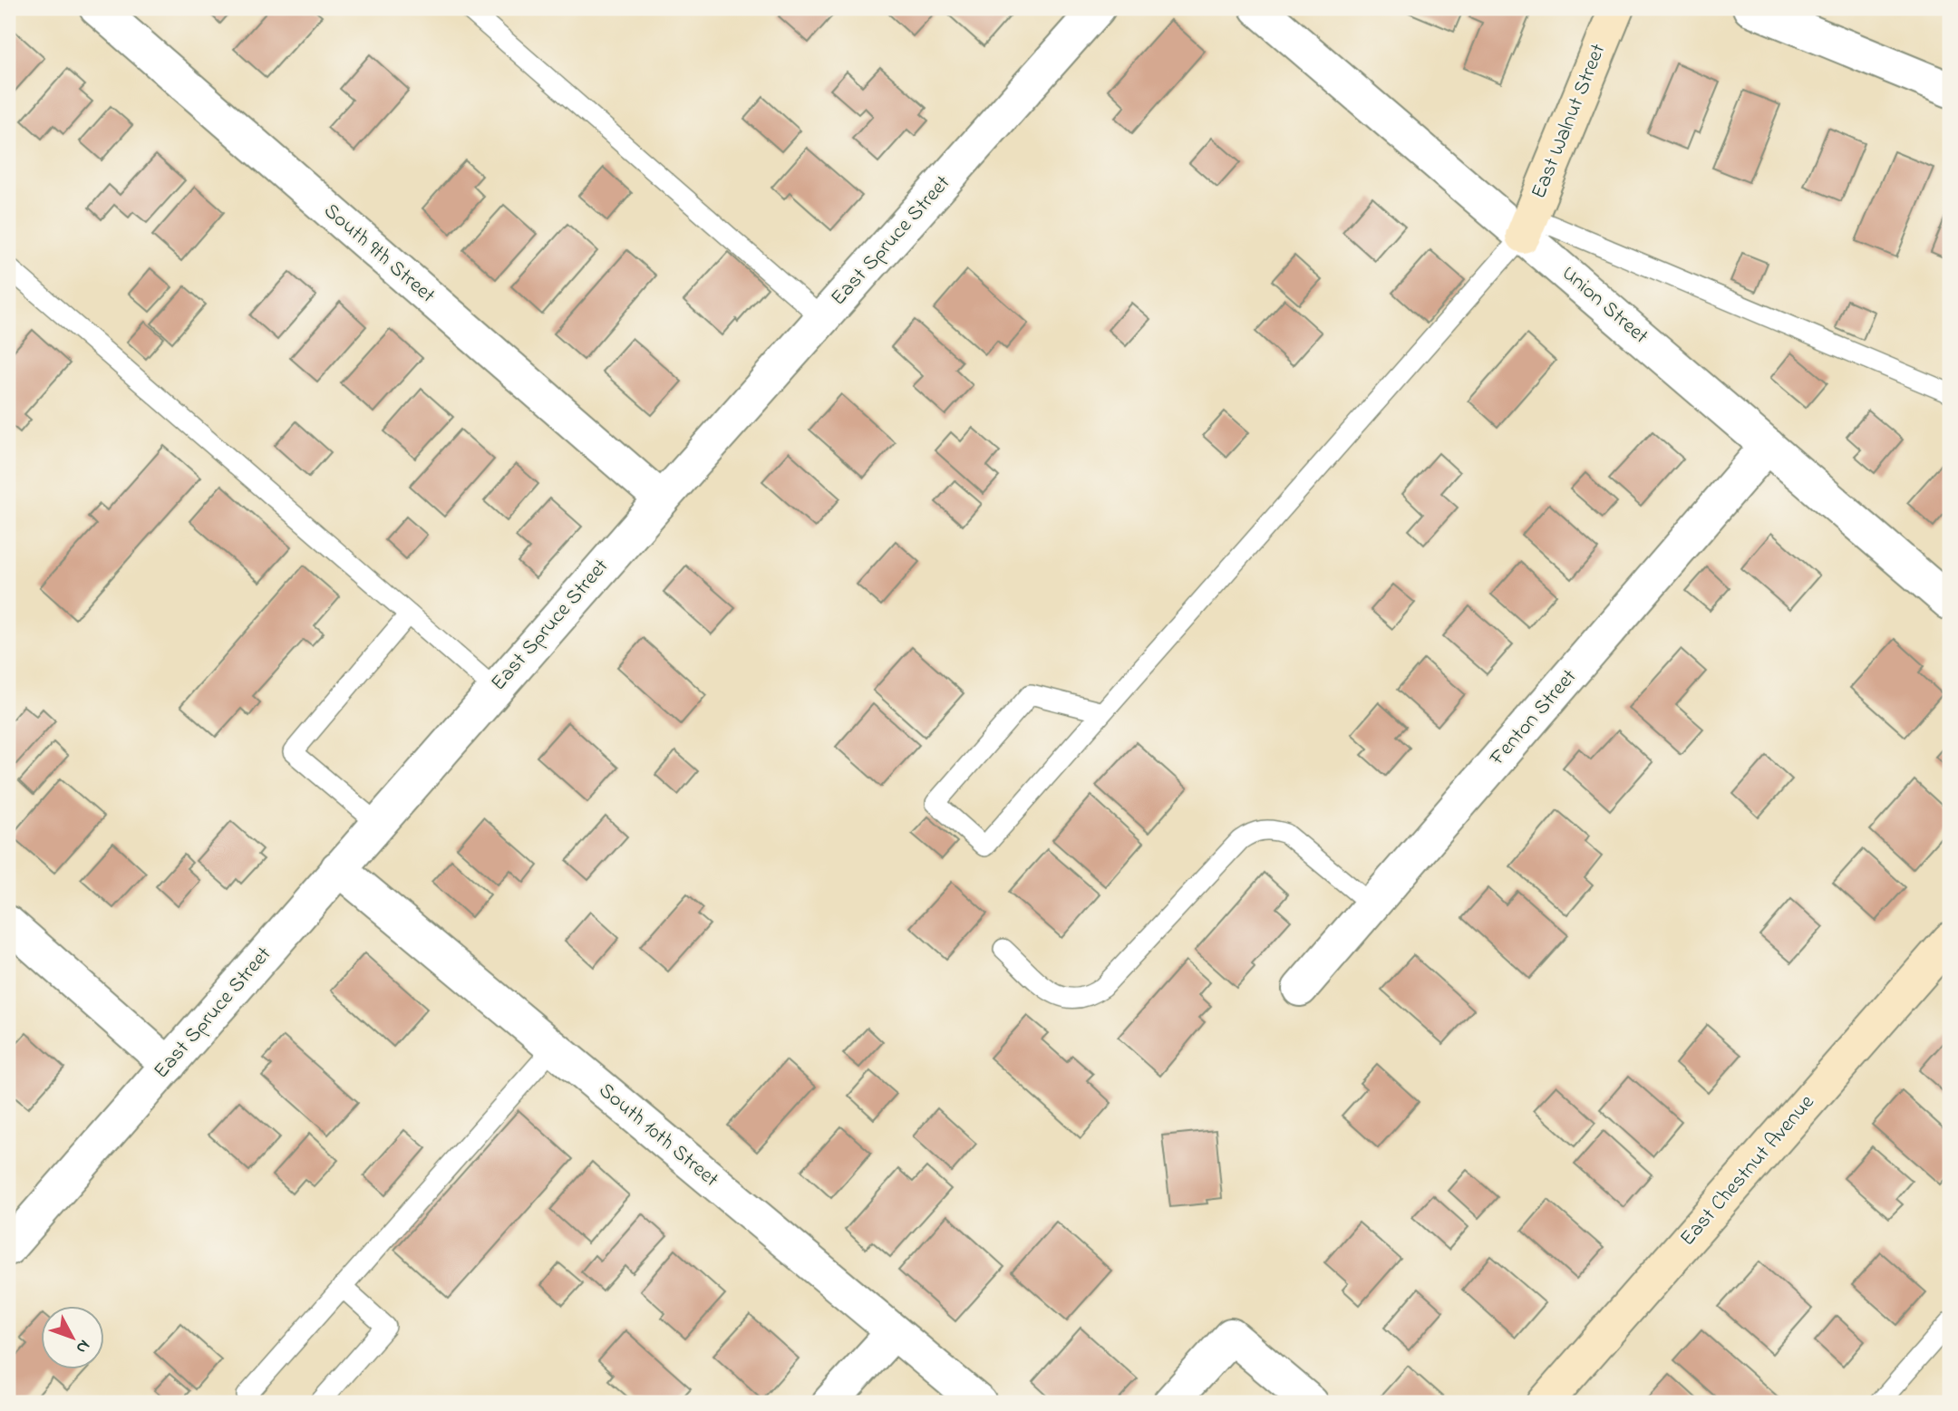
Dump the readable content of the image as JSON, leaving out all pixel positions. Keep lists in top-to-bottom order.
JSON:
{
  "streets": {
    "street": [
      "East Walnut Street",
      "East Spruce Street",
      "South 9th Street",
      "Union Street",
      "Fenton Street",
      "South 10th Street",
      "East Chestnut Avenue"
    ]
  },
  "crossings": [
    ["East Walnut Street", "Union Street"],
    ["East Spruce Street", "South 9th Street"],
    ["East Spruce Street", "South 10th Street"],
    ["Union Street", "Fenton Street"]
  ],
  "north": "bottom right"
}
